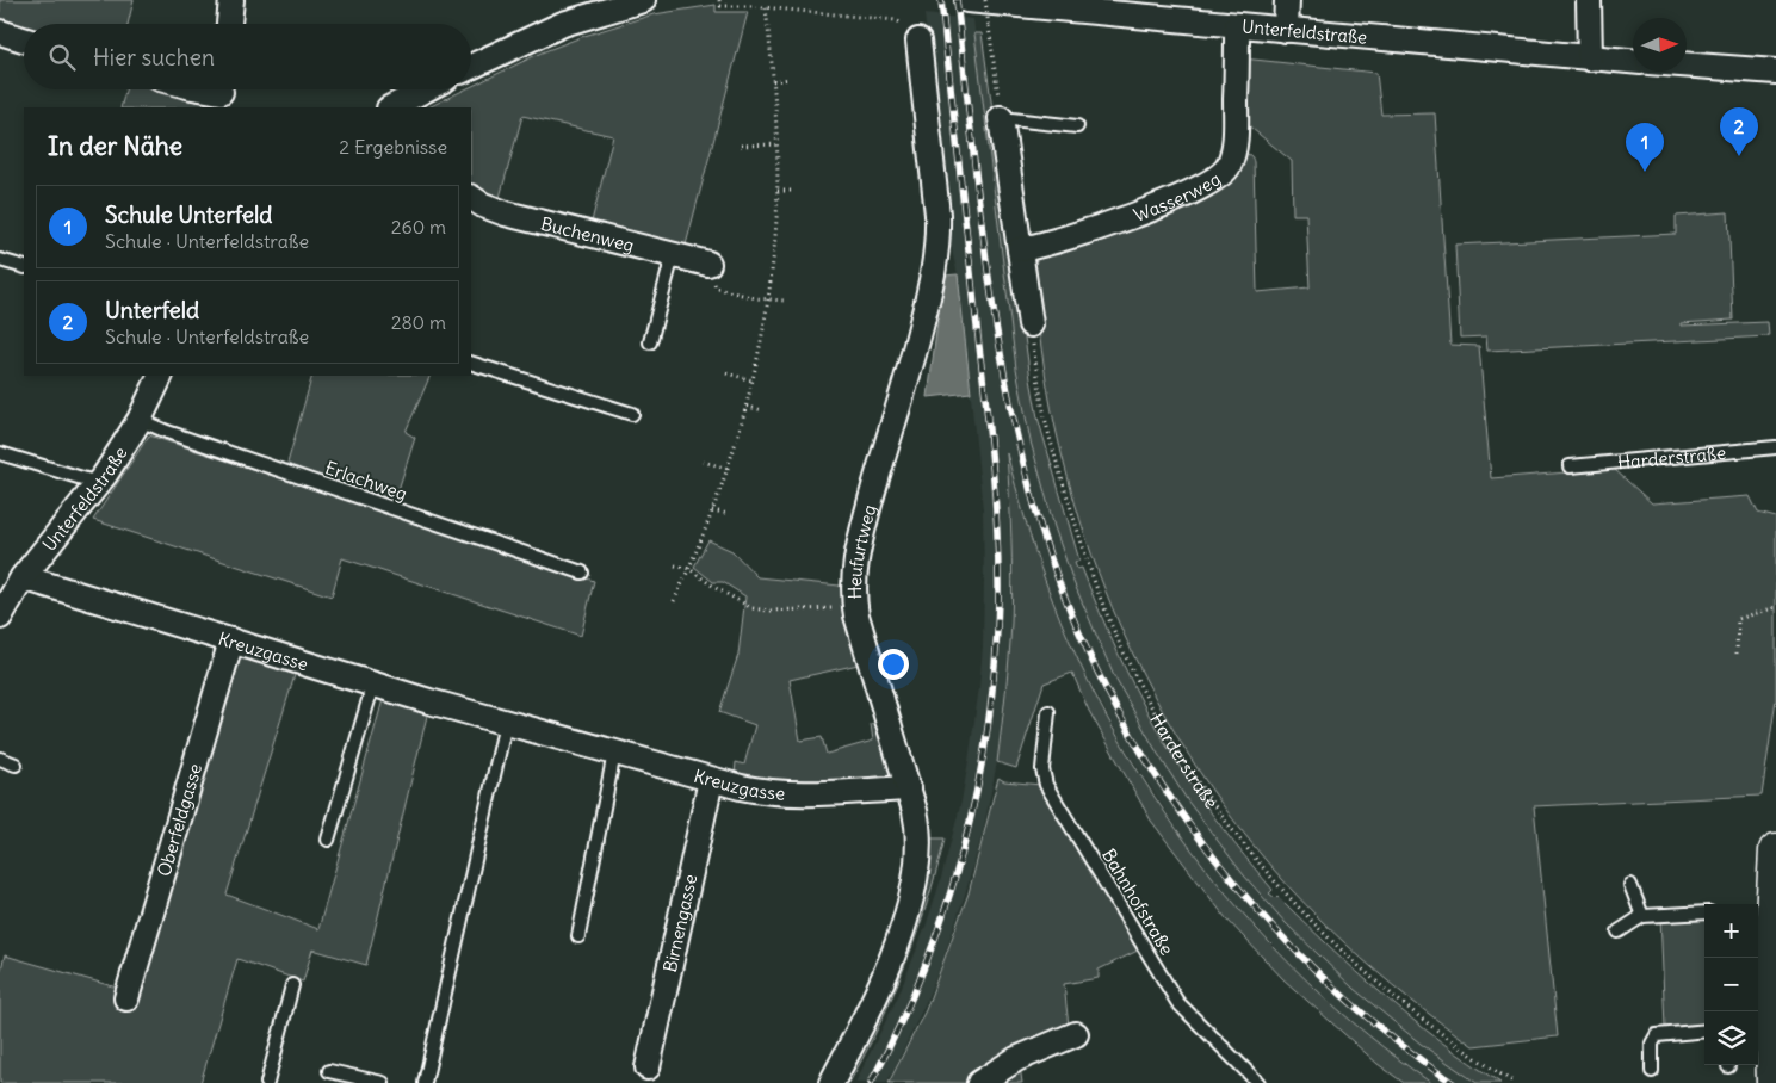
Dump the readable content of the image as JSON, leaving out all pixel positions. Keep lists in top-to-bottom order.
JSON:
{
  "streets": {
    "street": [
      "Unterfeldstraße",
      "Wasserweg",
      "Buchenweg",
      "Heufurtweg",
      "Kreuzgasse",
      "Oberfeldgasse",
      "Birnengasse"
    ],
    "lane": ["Harderstraße", "Erlachweg", "Bahnhofstraße"]
  },
  "crossings": [
    ["Unterfeldstraße", "Wasserweg"],
    ["Unterfeldstraße", "Erlachweg"],
    ["Unterfeldstraße", "Kreuzgasse"],
    ["Heufurtweg", "Kreuzgasse"],
    ["Kreuzgasse", "Oberfeldgasse"],
    ["Kreuzgasse", "Birnengasse"]
  ],
  "north": "right",
  "page": {
    "search": "Hier suchen",
    "pins": ["2", "1"],
    "heading": ["In der Nähe", "2 Ergebnisse"],
    "list": [
      {
        "mark": "1",
        "name": "Schule Unterfeld",
        "note": "Schule · Unterfeldstraße",
        "value": "260 m"
      },
      {
        "mark": "2",
        "name": "Unterfeld",
        "note": "Schule · Unterfeldstraße",
        "value": "280 m"
      }
    ],
    "map_buttons": ["+", "−"]
  }
}
